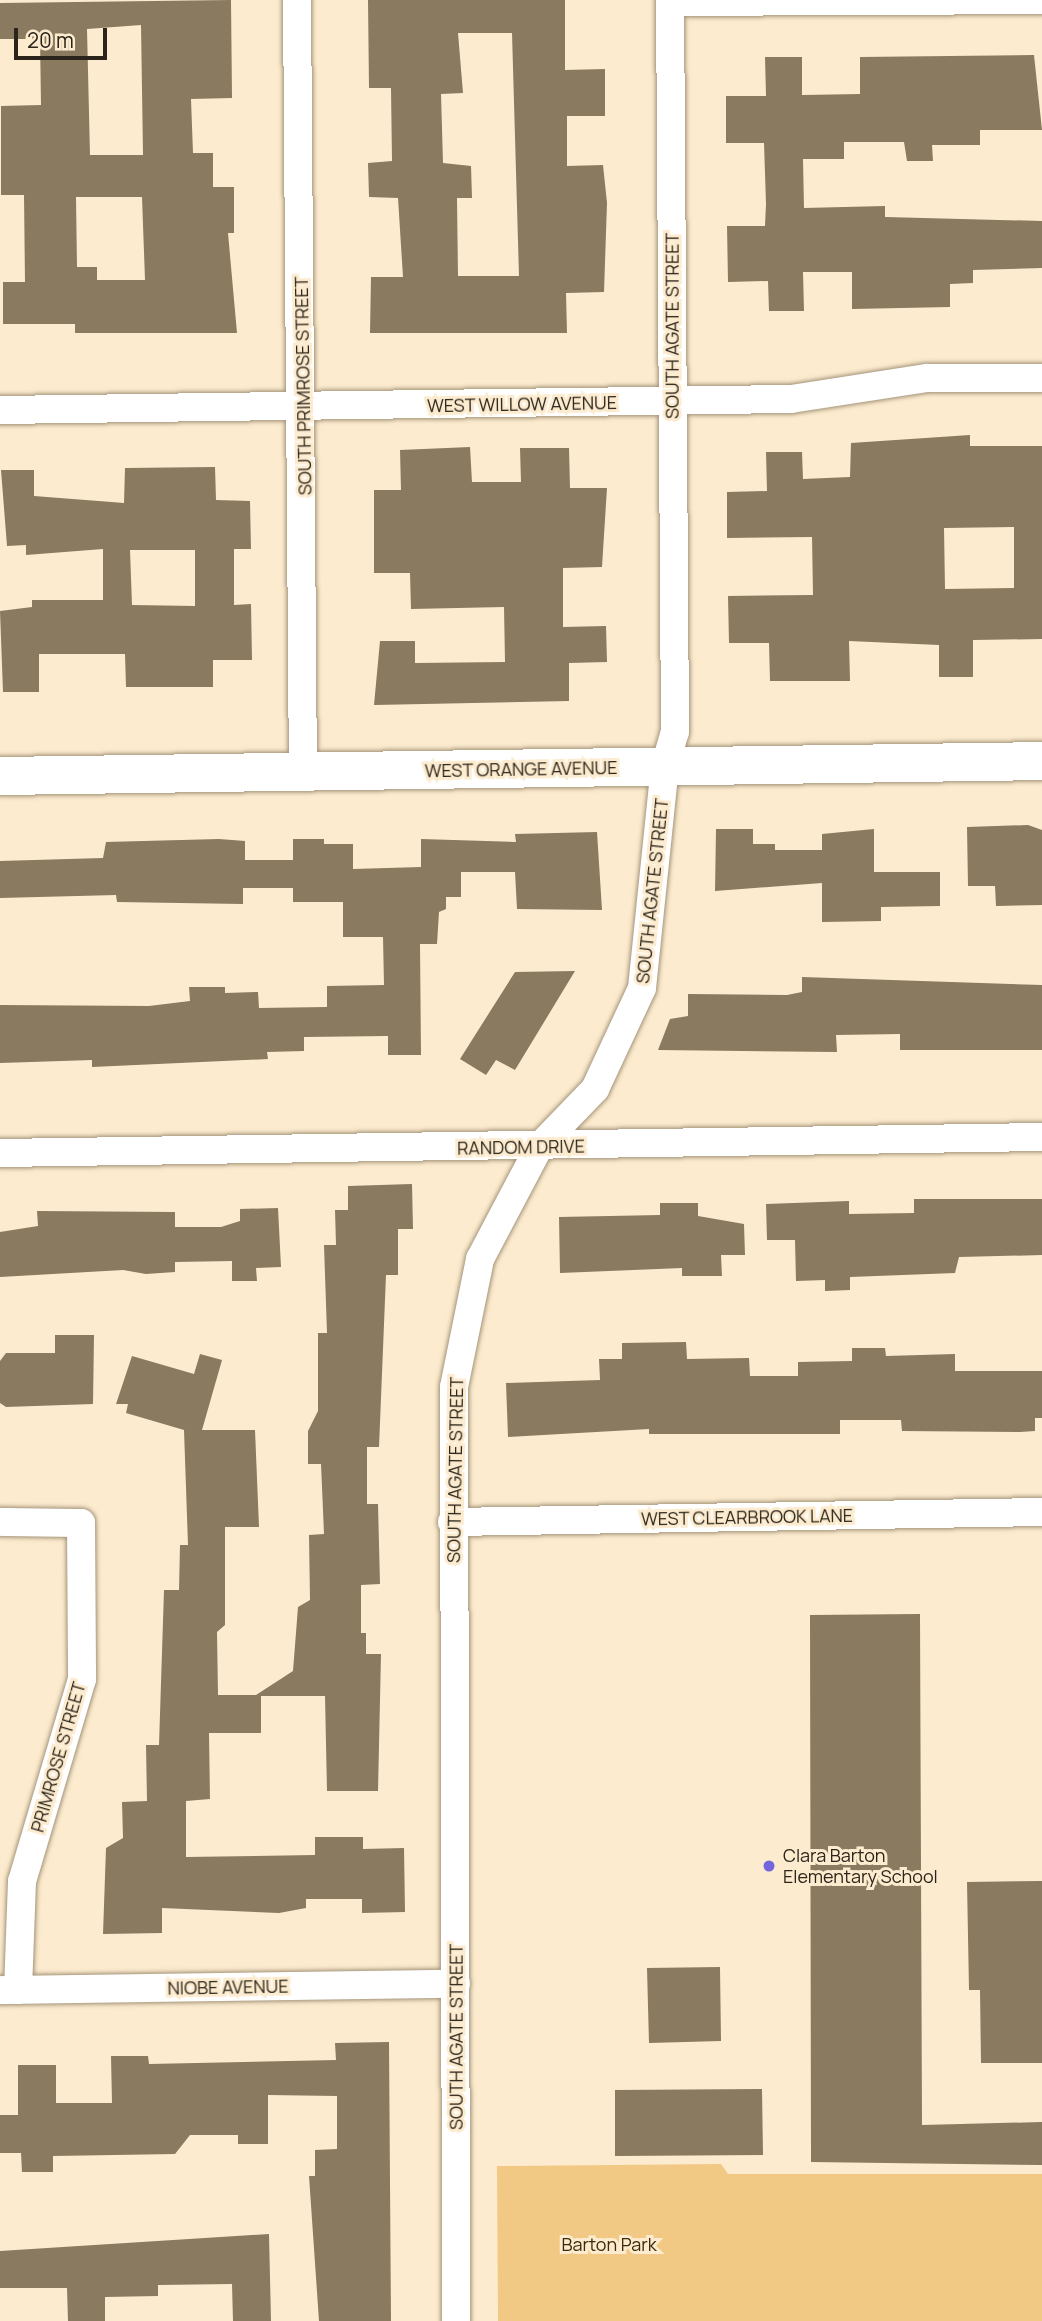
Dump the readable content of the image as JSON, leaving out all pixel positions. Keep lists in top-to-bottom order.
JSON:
{
  "streets": {
    "street": [
      "SOUTH AGATE STREET",
      "SOUTH PRIMROSE STREET",
      "WEST WILLOW AVENUE",
      "WEST ORANGE AVENUE",
      "RANDOM DRIVE",
      "WEST CLEARBROOK LANE",
      "PRIMROSE STREET",
      "NIOBE AVENUE"
    ]
  },
  "crossings": [
    ["SOUTH AGATE STREET", "WEST WILLOW AVENUE"],
    ["SOUTH AGATE STREET", "WEST ORANGE AVENUE"],
    ["SOUTH AGATE STREET", "RANDOM DRIVE"],
    ["SOUTH AGATE STREET", "WEST CLEARBROOK LANE"],
    ["SOUTH AGATE STREET", "NIOBE AVENUE"],
    ["SOUTH PRIMROSE STREET", "WEST WILLOW AVENUE"],
    ["SOUTH PRIMROSE STREET", "WEST ORANGE AVENUE"],
    ["PRIMROSE STREET", "NIOBE AVENUE"]
  ],
  "parks": ["Barton Park"],
  "places": ["Clara Barton Elementary School"],
  "scale_bar": "20 m"
}
